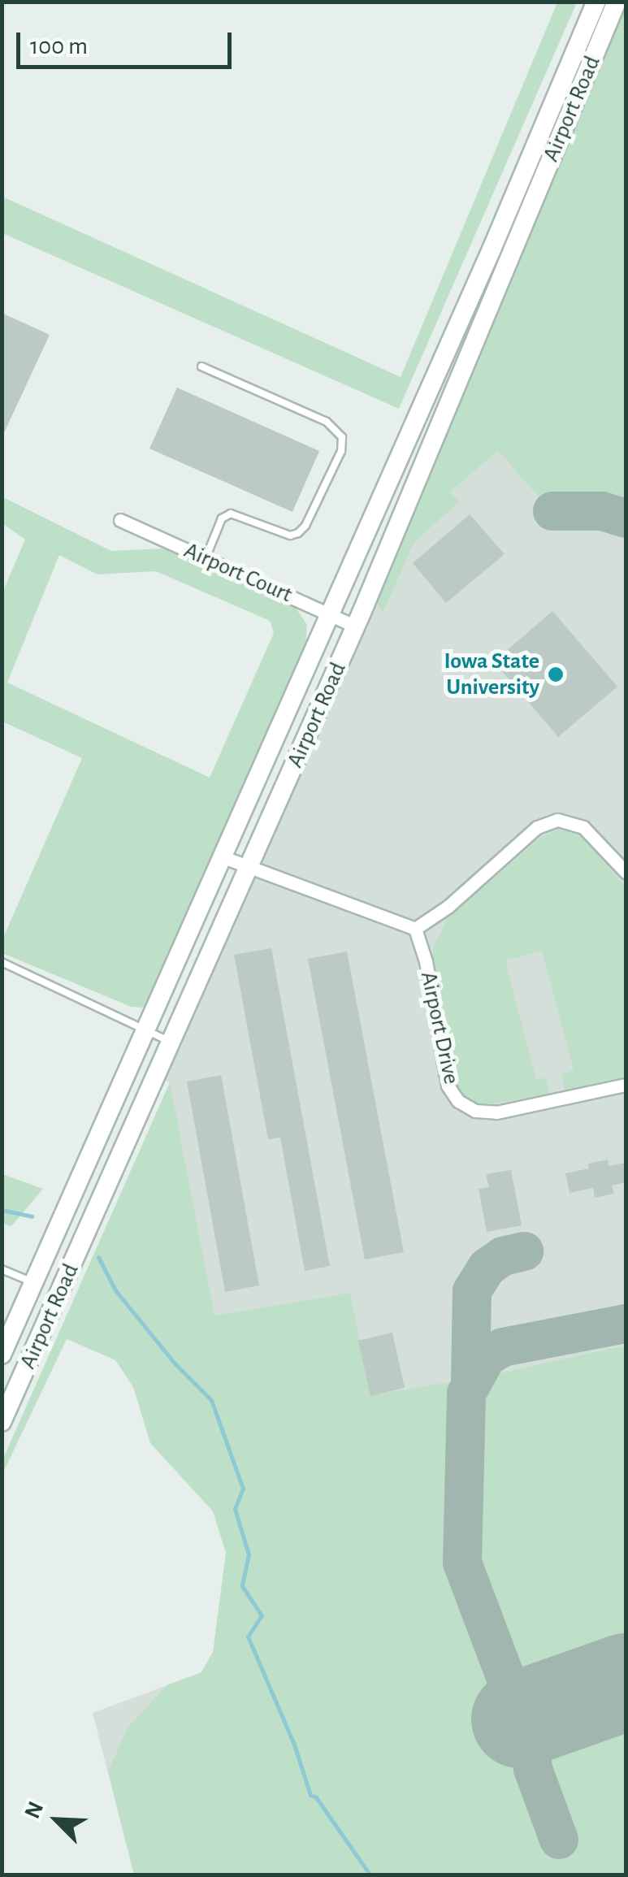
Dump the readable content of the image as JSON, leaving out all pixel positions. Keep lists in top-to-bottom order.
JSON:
{
  "streets": {
    "main road": ["Airport Road"],
    "street": ["Airport Court", "Airport Drive"]
  },
  "crossings": [
    ["Airport Road", "Airport Court"]
  ],
  "places": ["Iowa State University"],
  "scale_bar": "100 m",
  "north": "top left"
}
